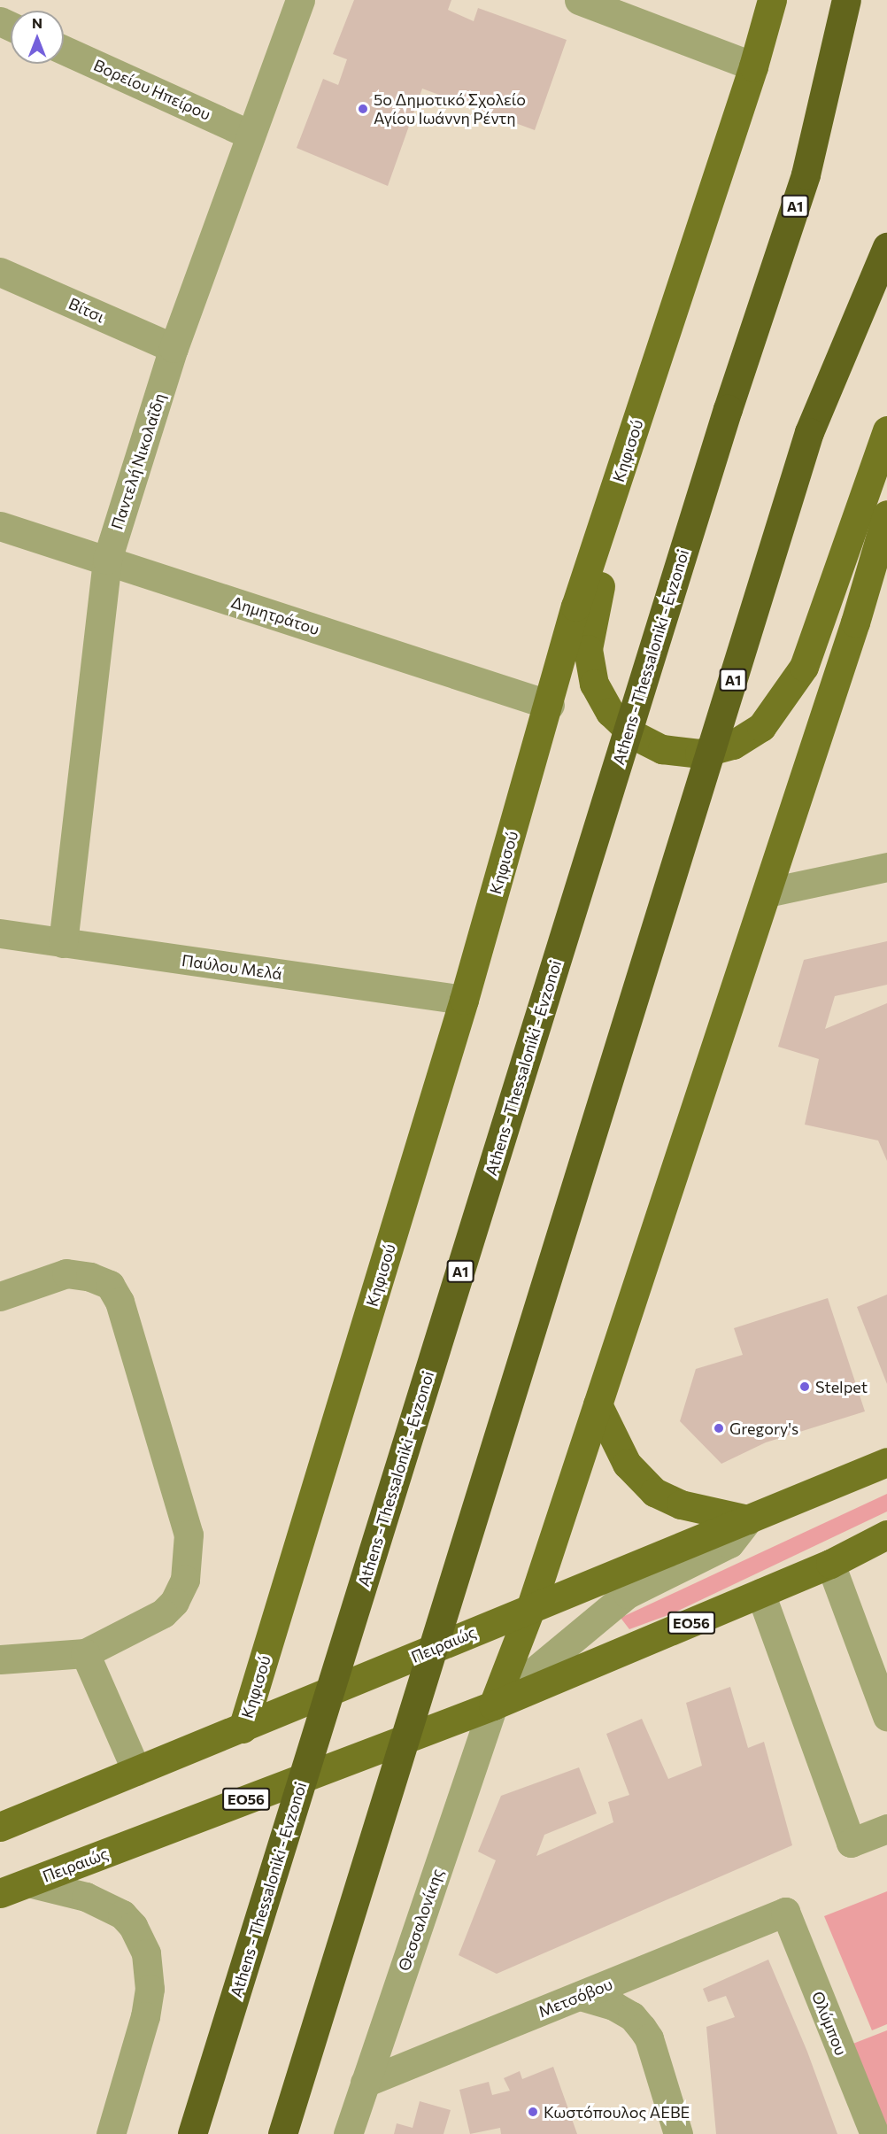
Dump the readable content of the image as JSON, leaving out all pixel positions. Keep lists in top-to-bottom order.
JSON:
{
  "streets": {
    "highway": ["Α1", "Athens - Thessaloniki - Evzonoi"],
    "main road": ["Κηφισού", "ΕΟ56", "Πειραιώς"],
    "street": [
      "Βορείου Ηπείρου",
      "Βίτσι",
      "Παντελή Νικολαΐδη",
      "Δημητράτου",
      "Παύλου Μελά",
      "Θεσσαλονίκης",
      "Μετσόβου",
      "Ολύμπου"
    ]
  },
  "crossings": [
    ["Βορείου Ηπείρου", "Παντελή Νικολαΐδη"],
    ["Βίτσι", "Παντελή Νικολαΐδη"],
    ["Κηφισού", "Δημητράτου"],
    ["Κηφισού", "Παύλου Μελά"],
    ["Κηφισού", "Πειραιώς"],
    ["Παντελή Νικολαΐδη", "Δημητράτου"],
    ["Παντελή Νικολαΐδη", "Παύλου Μελά"],
    ["Πειραιώς", "Θεσσαλονίκης"],
    ["Θεσσαλονίκης", "Μετσόβου"],
    ["Μετσόβου", "Ολύμπου"]
  ],
  "places": [
    "5ο Δημοτικό Σχολείο Αγίου Ιωάννη Ρέντη",
    "Stelpet",
    "Gregory's",
    "Κωστόπουλος ΑΕΒΕ"
  ],
  "north": "top"
}
